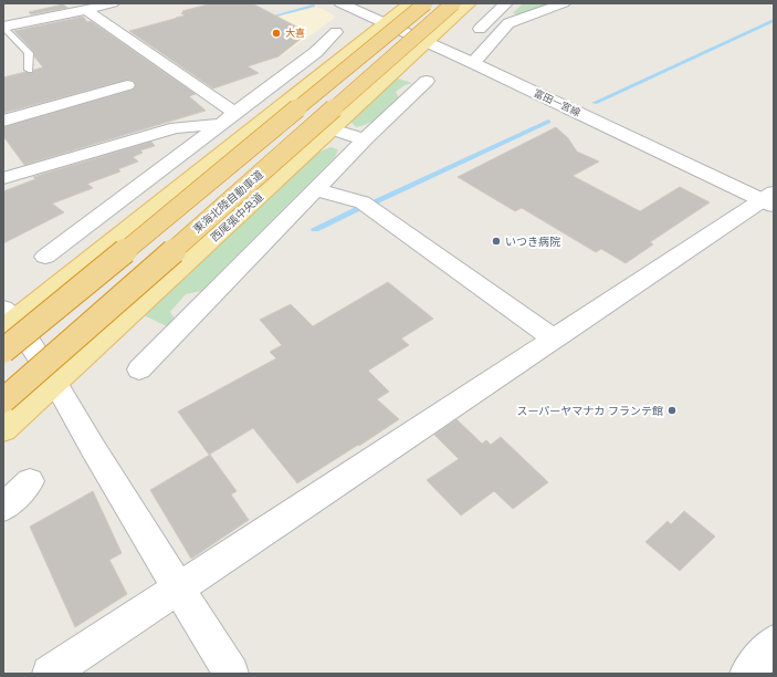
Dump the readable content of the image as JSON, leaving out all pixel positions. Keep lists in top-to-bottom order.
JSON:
{
  "streets": {
    "highway": ["東海北陸自動車道"],
    "main road": ["西尾張中央道"],
    "street": ["富田一宮線"]
  },
  "crossings": [
    ["富田一宮線", "西尾張中央道"]
  ],
  "places": ["大喜", "いつき病院", "スーパーヤマナカ フランテ館"]
}
